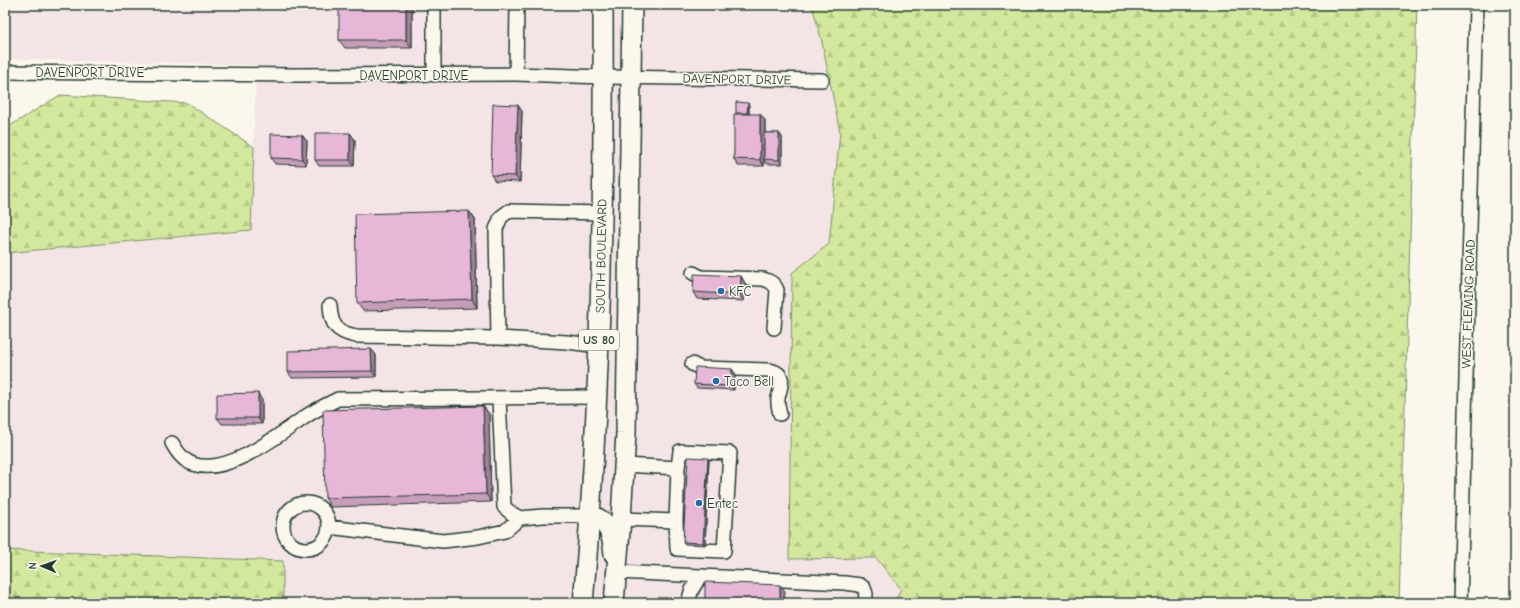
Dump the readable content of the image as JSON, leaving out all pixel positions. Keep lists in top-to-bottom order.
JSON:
{
  "streets": {
    "highway": ["SOUTH BOULEVARD", "US 80"],
    "street": ["DAVENPORT DRIVE", "WEST FLEMING ROAD"]
  },
  "crossings": [
    ["DAVENPORT DRIVE", "SOUTH BOULEVARD"],
    ["DAVENPORT DRIVE", "US 80"]
  ],
  "places": ["KFC", "Taco Bell", "Entec"],
  "north": "left"
}
